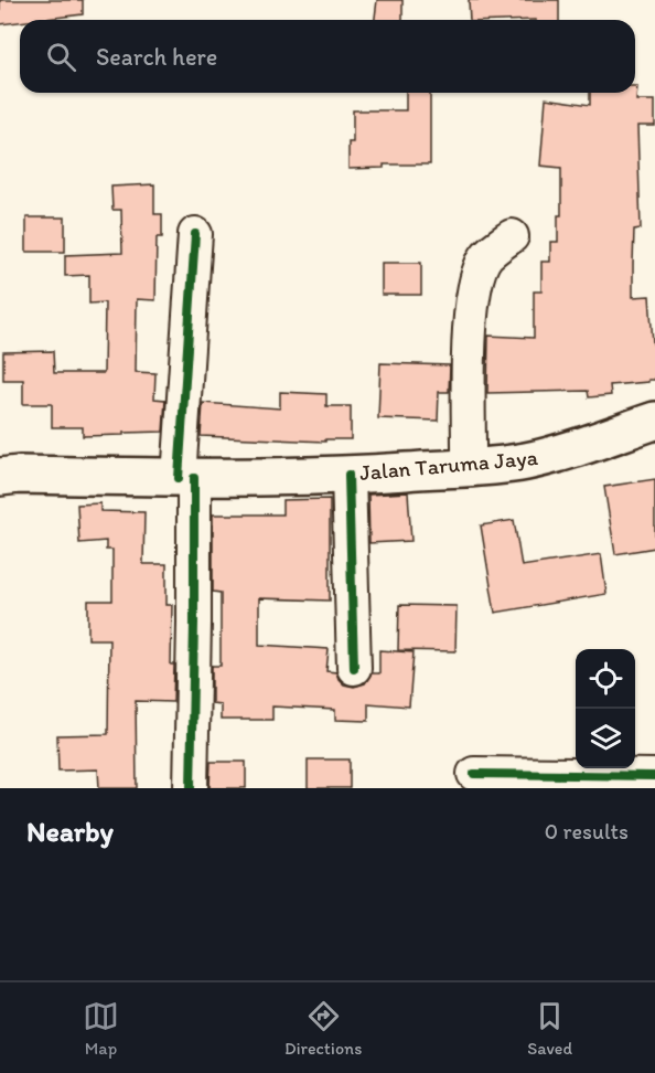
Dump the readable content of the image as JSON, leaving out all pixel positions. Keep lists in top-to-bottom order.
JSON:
{
  "streets": {
    "main road": ["Jalan Taruma Jaya"]
  },
  "page": {
    "search": "Search here",
    "heading": ["Nearby", "0 results"],
    "nav": ["Map", "Directions", "Saved"]
  }
}
